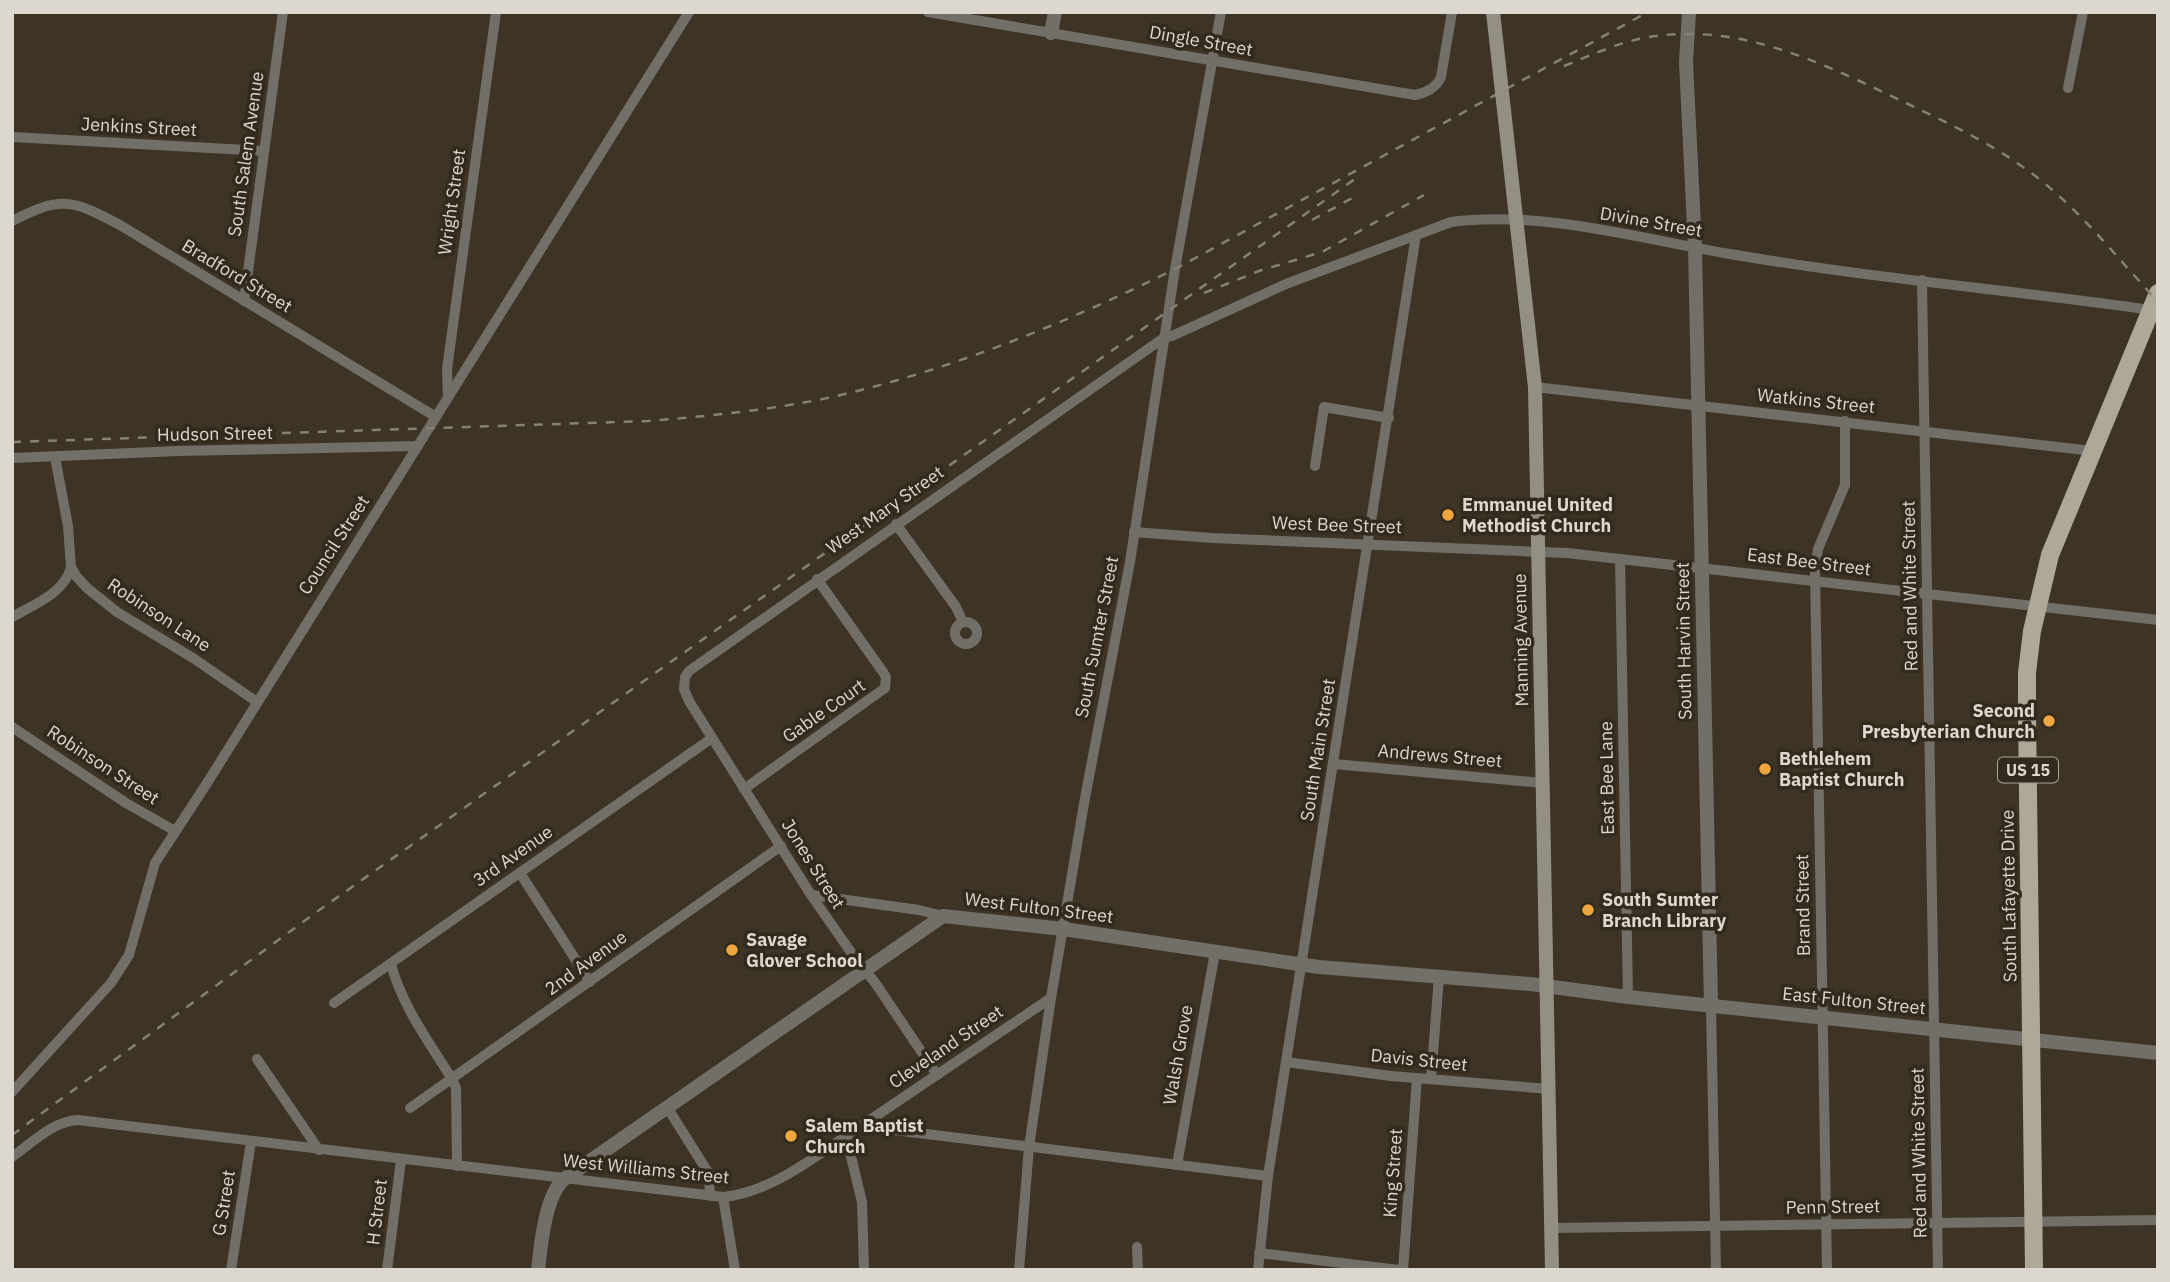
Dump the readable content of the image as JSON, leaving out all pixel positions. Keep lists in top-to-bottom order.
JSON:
{
  "streets": {
    "main road": ["Manning Avenue", "US 15", "South Lafayette Drive"],
    "street": [
      "Dingle Street",
      "Jenkins Street",
      "South Salem Avenue",
      "Wright Street",
      "Divine Street",
      "Bradford Street",
      "Watkins Street",
      "Hudson Street",
      "West Mary Street",
      "West Bee Street",
      "Council Street",
      "East Bee Street",
      "Red and White Street",
      "Robinson Lane",
      "South Sumter Street",
      "South Harvin Street",
      "Gable Court",
      "South Main Street",
      "Andrews Street",
      "Robinson Street",
      "East Bee Lane",
      "3rd Avenue",
      "Jones Street",
      "Brand Street",
      "West Fulton Street",
      "2nd Avenue",
      "East Fulton Street",
      "Cleveland Street",
      "Walsh Grove",
      "Davis Street",
      "West Williams Street",
      "King Street",
      "G Street",
      "Penn Street",
      "H Street"
    ]
  },
  "crossings": [
    ["Dingle Street", "South Sumter Street"],
    ["Jenkins Street", "South Salem Avenue"],
    ["South Salem Avenue", "Bradford Street"],
    ["Wright Street", "Council Street"],
    ["Divine Street", "West Mary Street"],
    ["Divine Street", "Red and White Street"],
    ["Divine Street", "South Sumter Street"],
    ["Divine Street", "South Harvin Street"],
    ["Divine Street", "South Main Street"],
    ["Divine Street", "South Lafayette Drive"],
    ["Bradford Street", "Council Street"],
    ["Watkins Street", "Red and White Street"],
    ["Watkins Street", "Manning Avenue"],
    ["Watkins Street", "South Harvin Street"],
    ["Watkins Street", "South Lafayette Drive"],
    ["Watkins Street", "Brand Street"],
    ["Hudson Street", "Council Street"],
    ["West Mary Street", "South Sumter Street"],
    ["West Mary Street", "Gable Court"],
    ["West Mary Street", "3rd Avenue"],
    ["West Mary Street", "Jones Street"],
    ["West Bee Street", "East Bee Street"],
    ["West Bee Street", "South Sumter Street"],
    ["West Bee Street", "Manning Avenue"],
    ["West Bee Street", "South Main Street"],
    ["Council Street", "Robinson Lane"],
    ["Council Street", "Robinson Street"],
    ["East Bee Street", "Red and White Street"],
    ["East Bee Street", "Manning Avenue"],
    ["East Bee Street", "South Harvin Street"],
    ["East Bee Street", "East Bee Lane"],
    ["East Bee Street", "South Lafayette Drive"],
    ["East Bee Street", "Brand Street"],
    ["Red and White Street", "East Fulton Street"],
    ["Red and White Street", "Penn Street"],
    ["South Sumter Street", "West Fulton Street"],
    ["South Sumter Street", "Cleveland Street"],
    ["Manning Avenue", "Andrews Street"],
    ["Manning Avenue", "West Fulton Street"],
    ["Manning Avenue", "East Fulton Street"],
    ["Manning Avenue", "Davis Street"],
    ["Manning Avenue", "Penn Street"],
    ["South Harvin Street", "East Fulton Street"],
    ["South Harvin Street", "Penn Street"],
    ["Gable Court", "Jones Street"],
    ["South Main Street", "Andrews Street"],
    ["South Main Street", "West Fulton Street"],
    ["South Main Street", "Davis Street"],
    ["East Bee Lane", "East Fulton Street"],
    ["3rd Avenue", "Jones Street"],
    ["Jones Street", "West Fulton Street"],
    ["Jones Street", "2nd Avenue"],
    ["Jones Street", "Cleveland Street"],
    ["South Lafayette Drive", "East Fulton Street"],
    ["South Lafayette Drive", "Penn Street"],
    ["Brand Street", "East Fulton Street"],
    ["Brand Street", "Penn Street"],
    ["West Fulton Street", "East Fulton Street"],
    ["West Fulton Street", "Walsh Grove"],
    ["West Fulton Street", "West Williams Street"],
    ["Cleveland Street", "West Williams Street"],
    ["Davis Street", "King Street"],
    ["West Williams Street", "G Street"],
    ["West Williams Street", "H Street"]
  ],
  "places": [
    "Emmanuel United Methodist Church",
    "Second Presbyterian Church",
    "Bethlehem Baptist Church",
    "South Sumter Branch Library",
    "Savage Glover School",
    "Salem Baptist Church"
  ]
}
